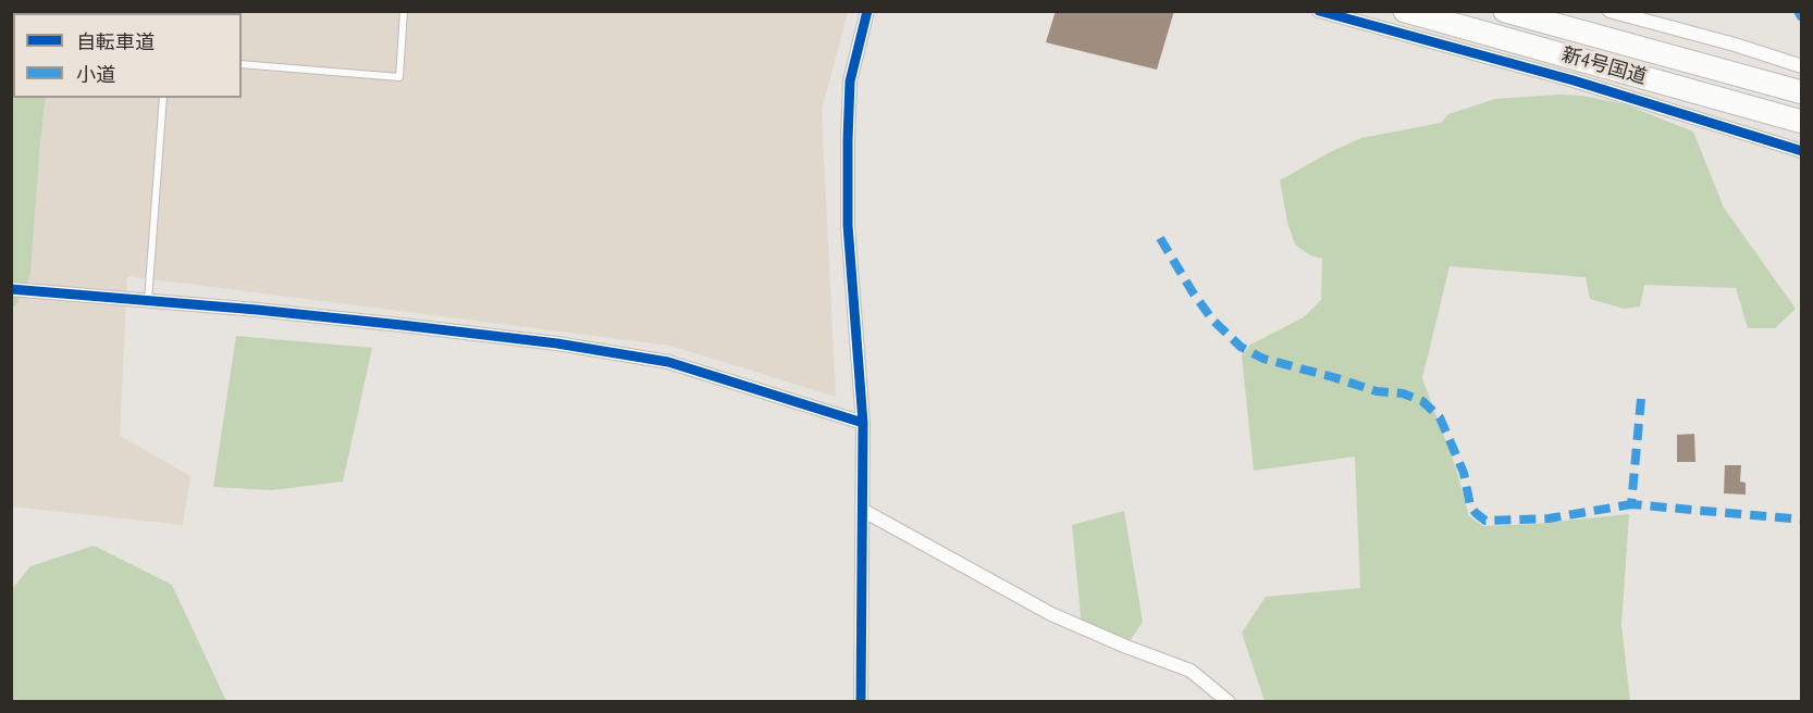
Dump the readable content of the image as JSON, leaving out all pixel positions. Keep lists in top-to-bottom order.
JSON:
{
  "streets": {
    "highway": ["新4号国道"]
  },
  "legend": ["自転車道", "小道"]
}
